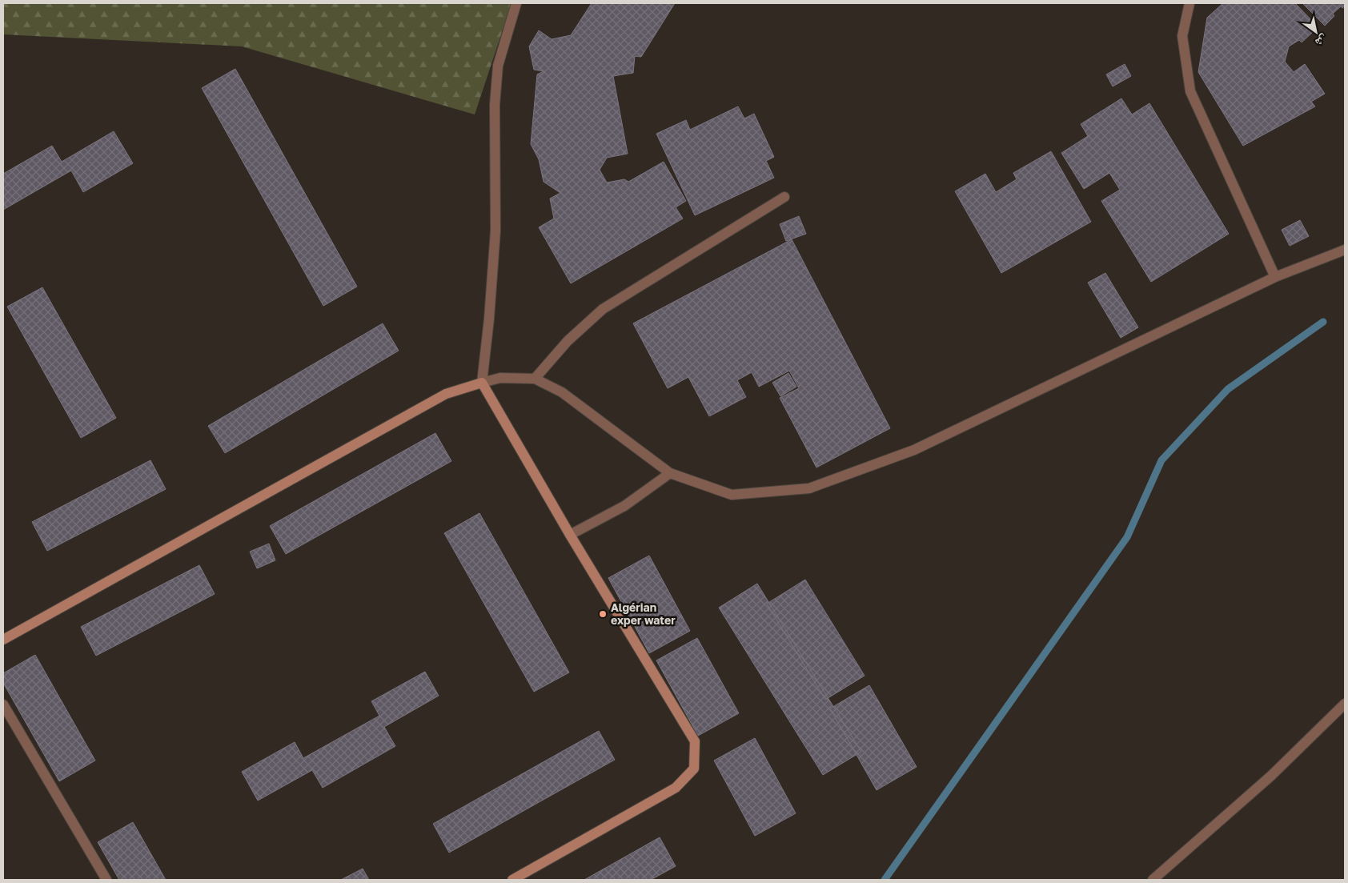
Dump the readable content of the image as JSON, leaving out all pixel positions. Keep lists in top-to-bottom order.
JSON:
{
  "places": ["Algérian exper water"],
  "north": "bottom right"
}
